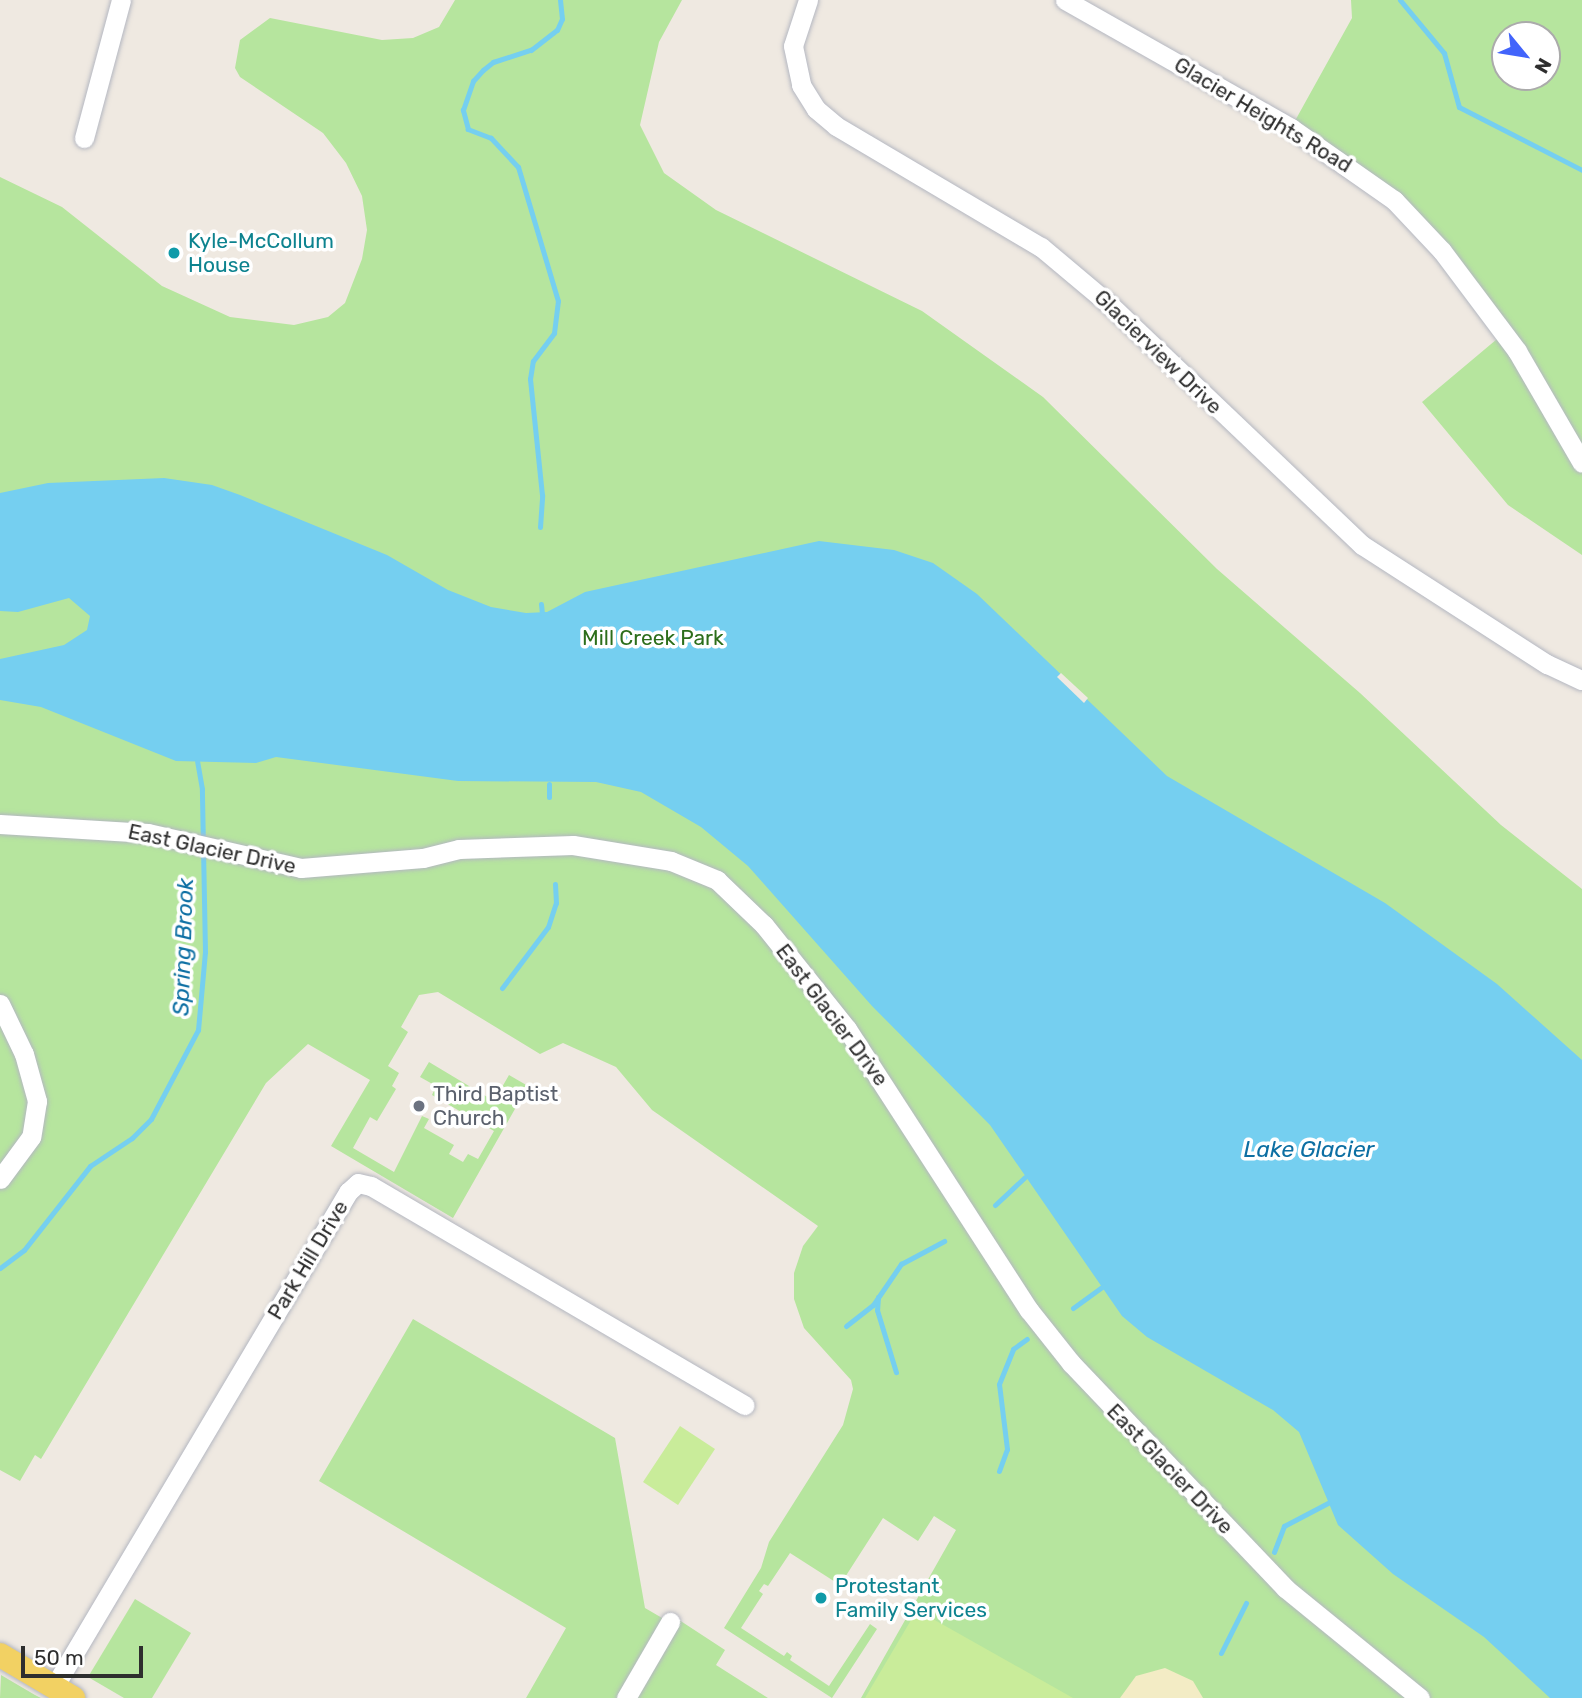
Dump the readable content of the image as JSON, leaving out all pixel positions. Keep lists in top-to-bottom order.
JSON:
{
  "streets": {
    "street": [
      "Glacier Heights Road",
      "Glacierview Drive",
      "East Glacier Drive",
      "Park Hill Drive"
    ]
  },
  "water": ["Spring Brook", "Lake Glacier"],
  "parks": ["Mill Creek Park"],
  "places": ["Kyle-McCollum House", "Third Baptist Church", "Protestant Family Services"],
  "scale_bar": "50 m",
  "north": "bottom right"
}
